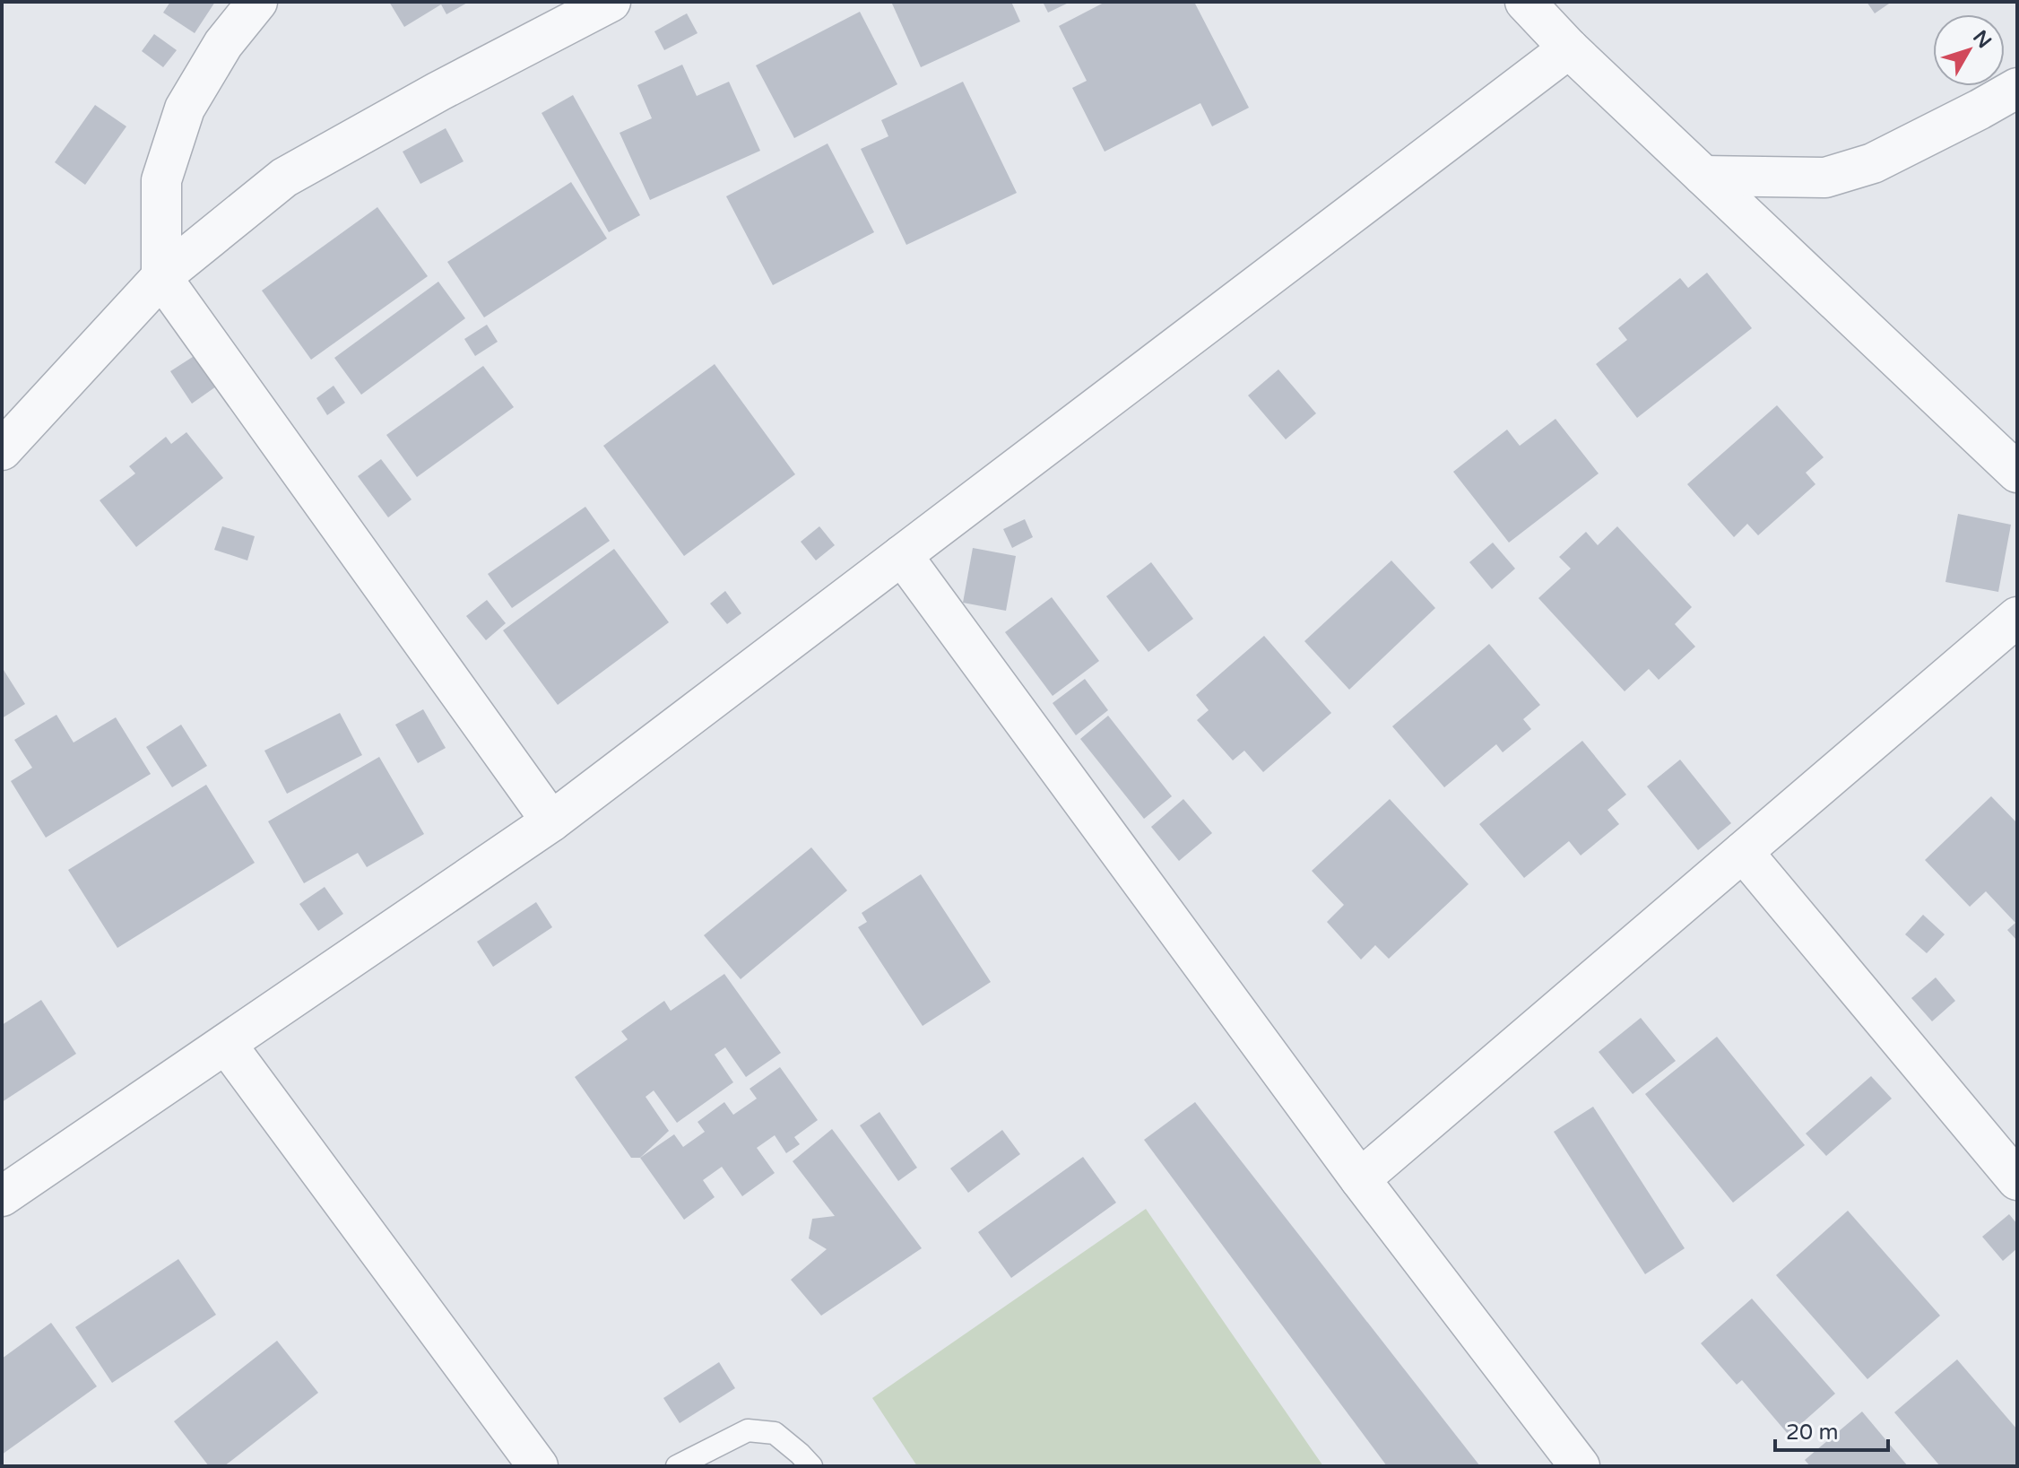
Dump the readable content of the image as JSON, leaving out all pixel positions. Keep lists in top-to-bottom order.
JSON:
{
  "scale_bar": "20 m",
  "north": "top right"
}
